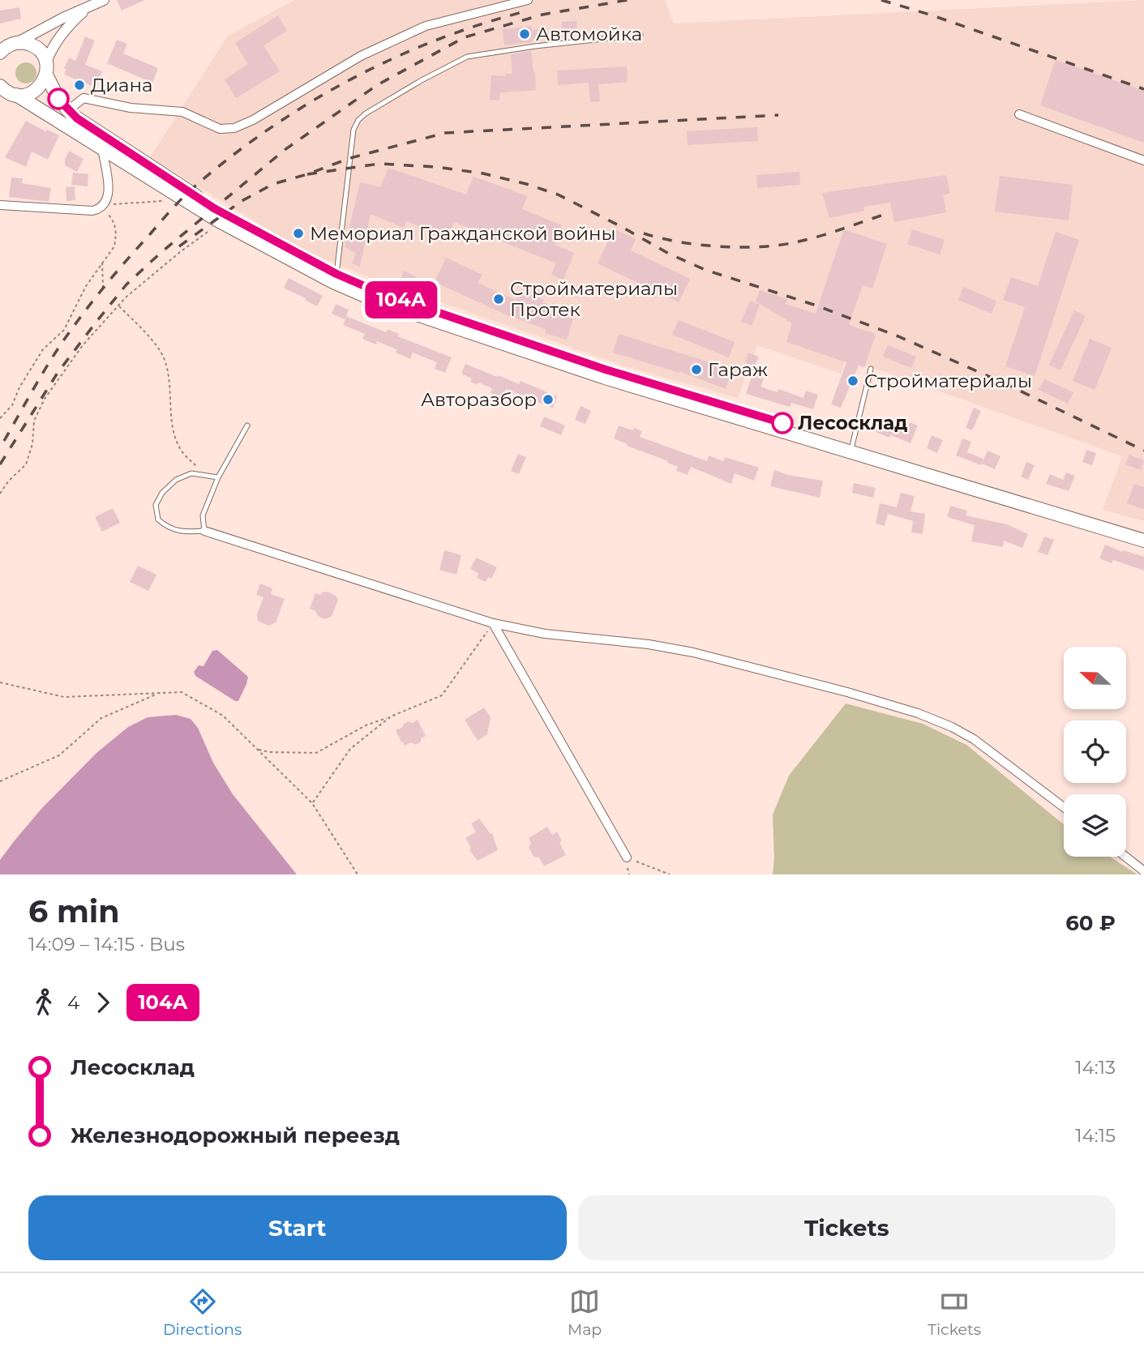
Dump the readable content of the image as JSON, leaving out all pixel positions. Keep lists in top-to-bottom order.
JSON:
{
  "places": [
    "Автомойка",
    "Диана",
    "Мемориал Гражданской войны",
    "Стройматериалы Протек",
    "Гараж",
    "Стройматериалы",
    "Авторазбор",
    "Лесосклад"
  ],
  "lines": ["bus line 104А"],
  "north": "left",
  "page": {
    "on_map": "104А",
    "heading": ["6 min", "14:09 – 14:15 · Bus", "60 ₽"],
    "legs": ["4", "104А"],
    "list": [
      {
        "name": "Лесосклад",
        "value": "14:13"
      },
      {
        "name": "Железнодорожный переезд",
        "value": "14:15"
      }
    ],
    "buttons": ["Start", "Tickets"],
    "tabs": ["Directions", "Map", "Tickets"]
  }
}
